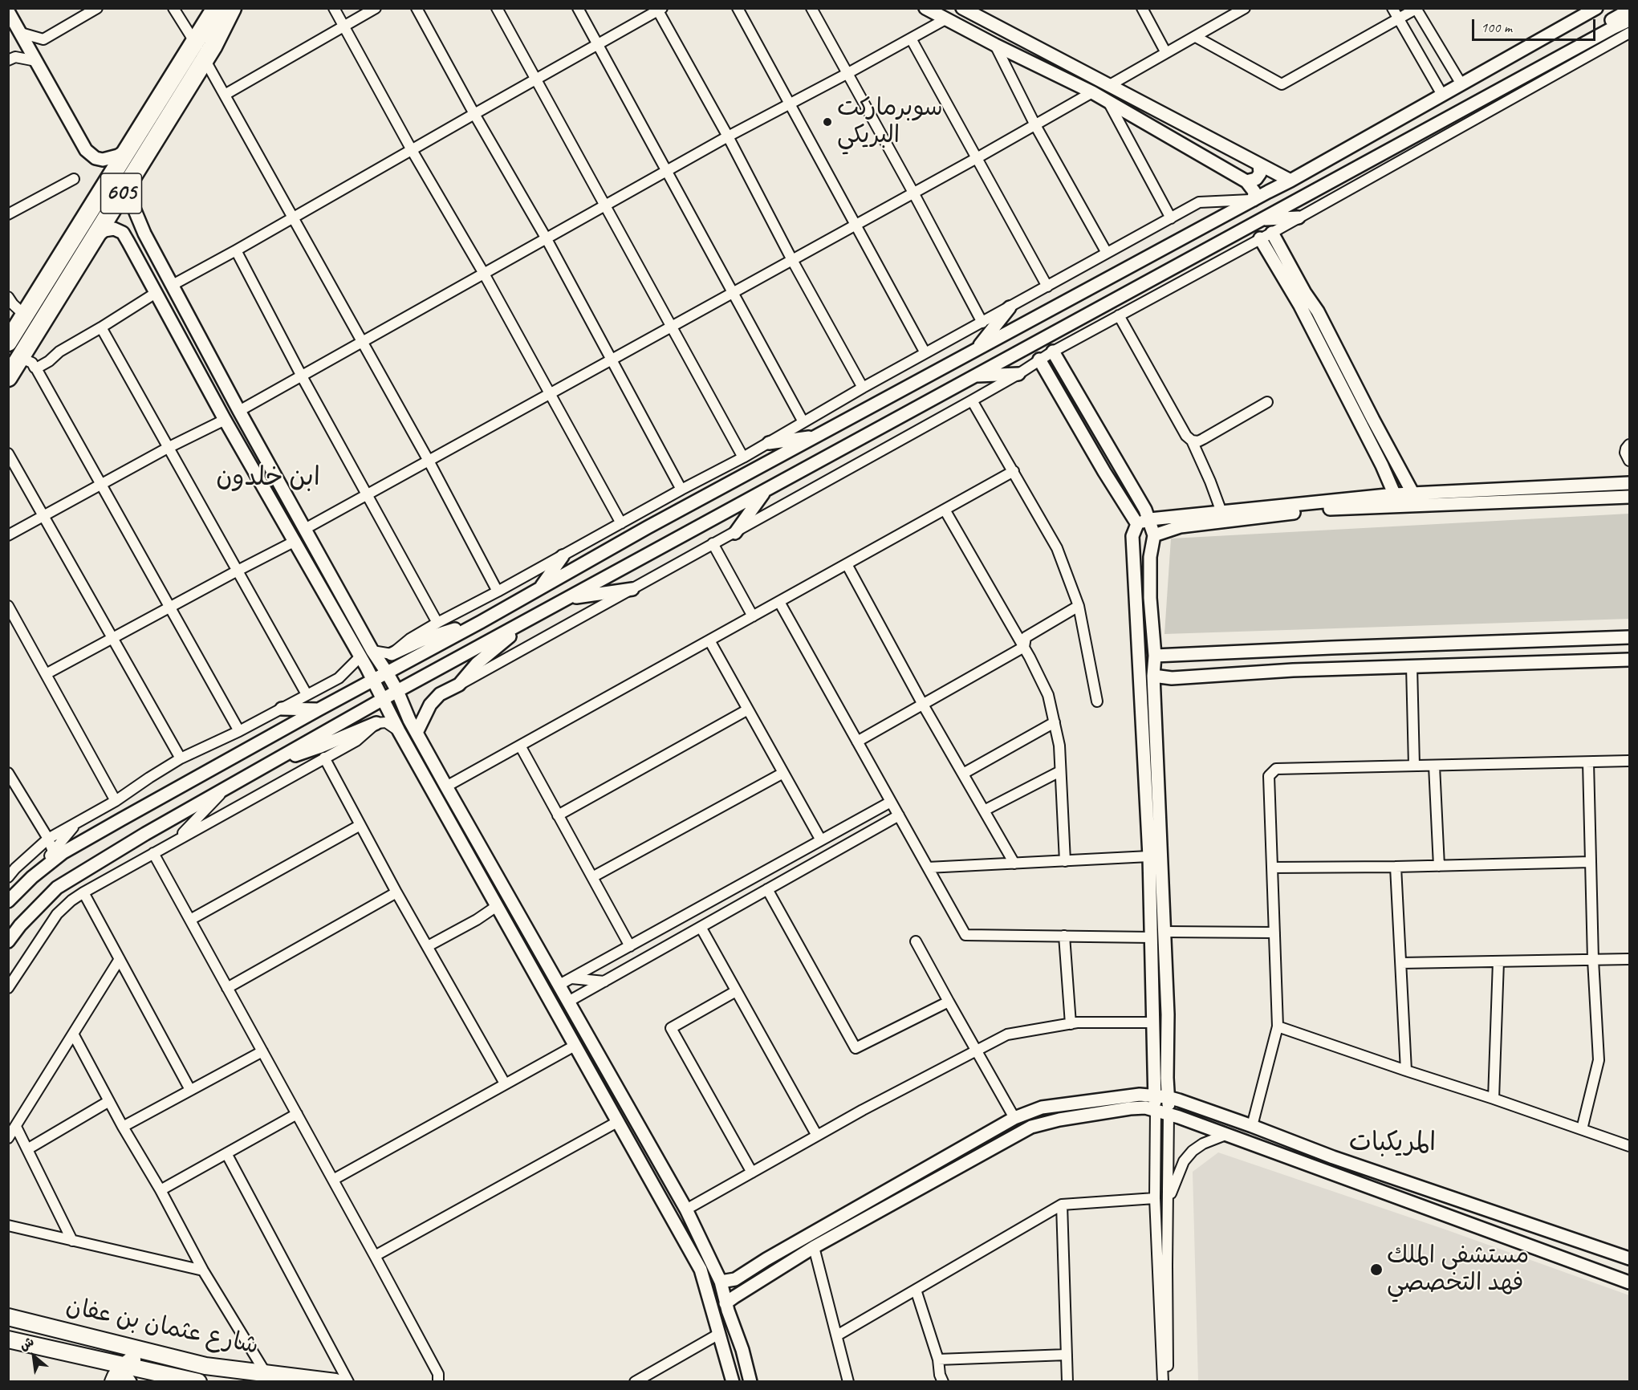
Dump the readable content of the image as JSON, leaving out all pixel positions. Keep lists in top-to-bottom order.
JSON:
{
  "streets": {
    "highway": ["605"],
    "main road": ["شارع عثمان بن عفان"]
  },
  "districts": ["ابن خلدون", "المريكبات"],
  "places": ["سوبرماركت البريكي", "مستشفى الملك فهد التخصصي"],
  "scale_bar": "100 m",
  "north": "top left"
}
